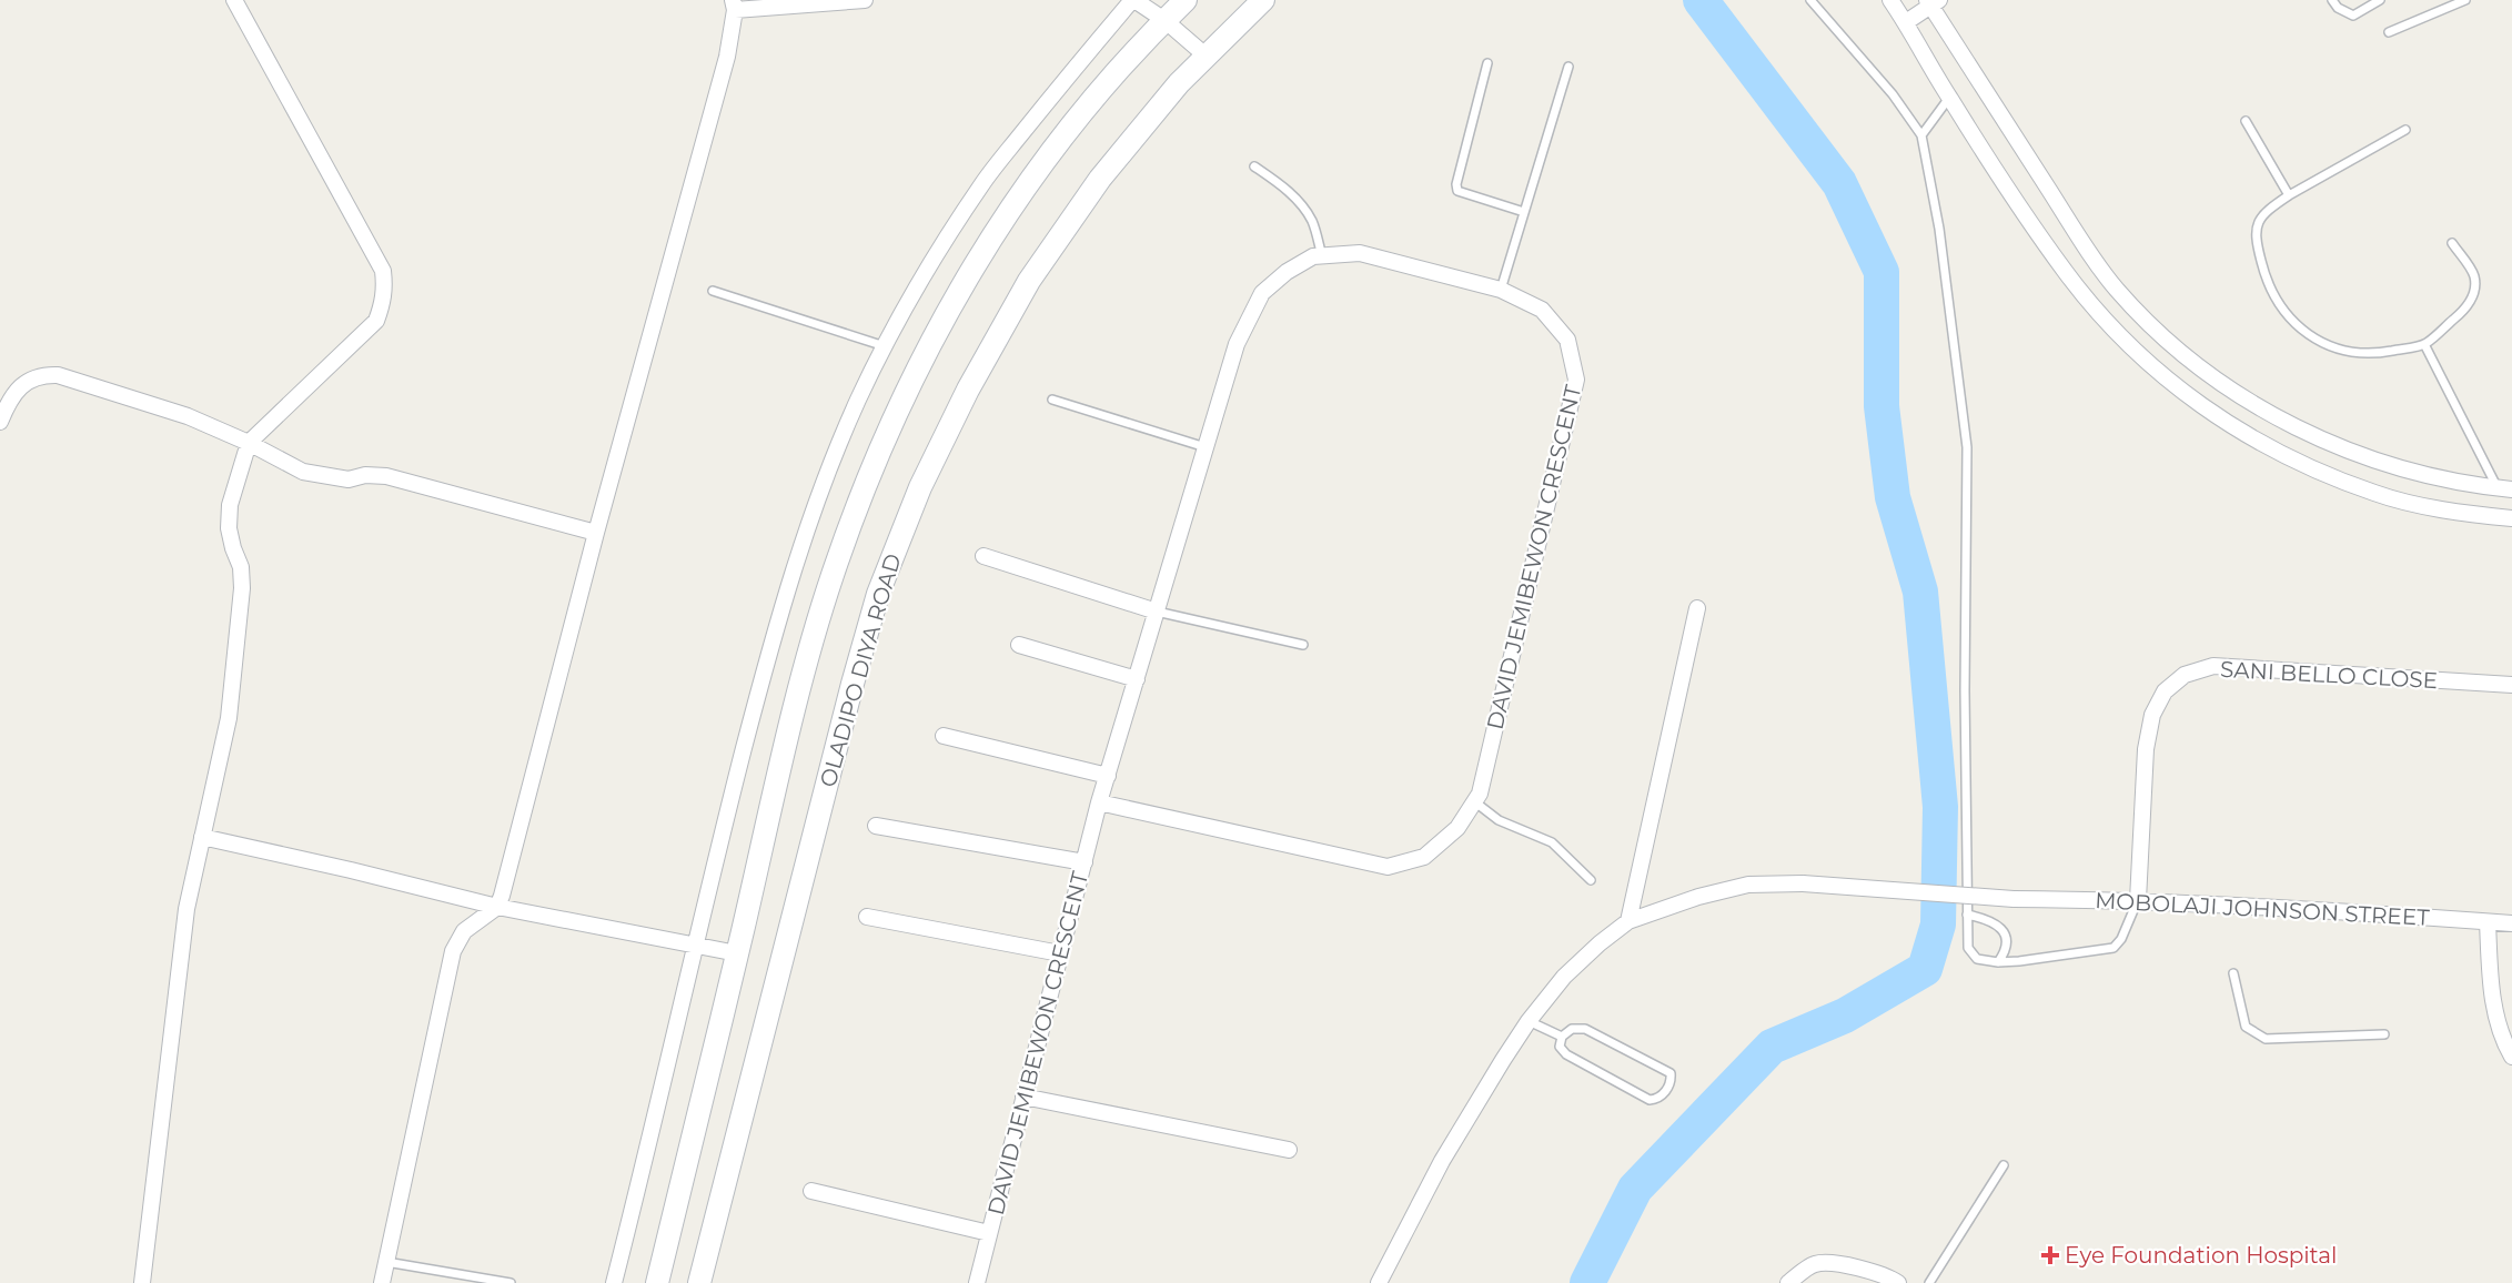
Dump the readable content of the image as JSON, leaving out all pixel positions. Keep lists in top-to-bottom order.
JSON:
{
  "streets": {
    "main road": ["OLADIPO DIYA ROAD"],
    "street": ["DAVID JEMIBEWON CRESCENT", "SANI BELLO CLOSE", "MOBOLAJI JOHNSON STREET"]
  },
  "crossings": [
    ["SANI BELLO CLOSE", "MOBOLAJI JOHNSON STREET"]
  ],
  "places": {
    "health": ["Eye Foundation Hospital"]
  }
}
